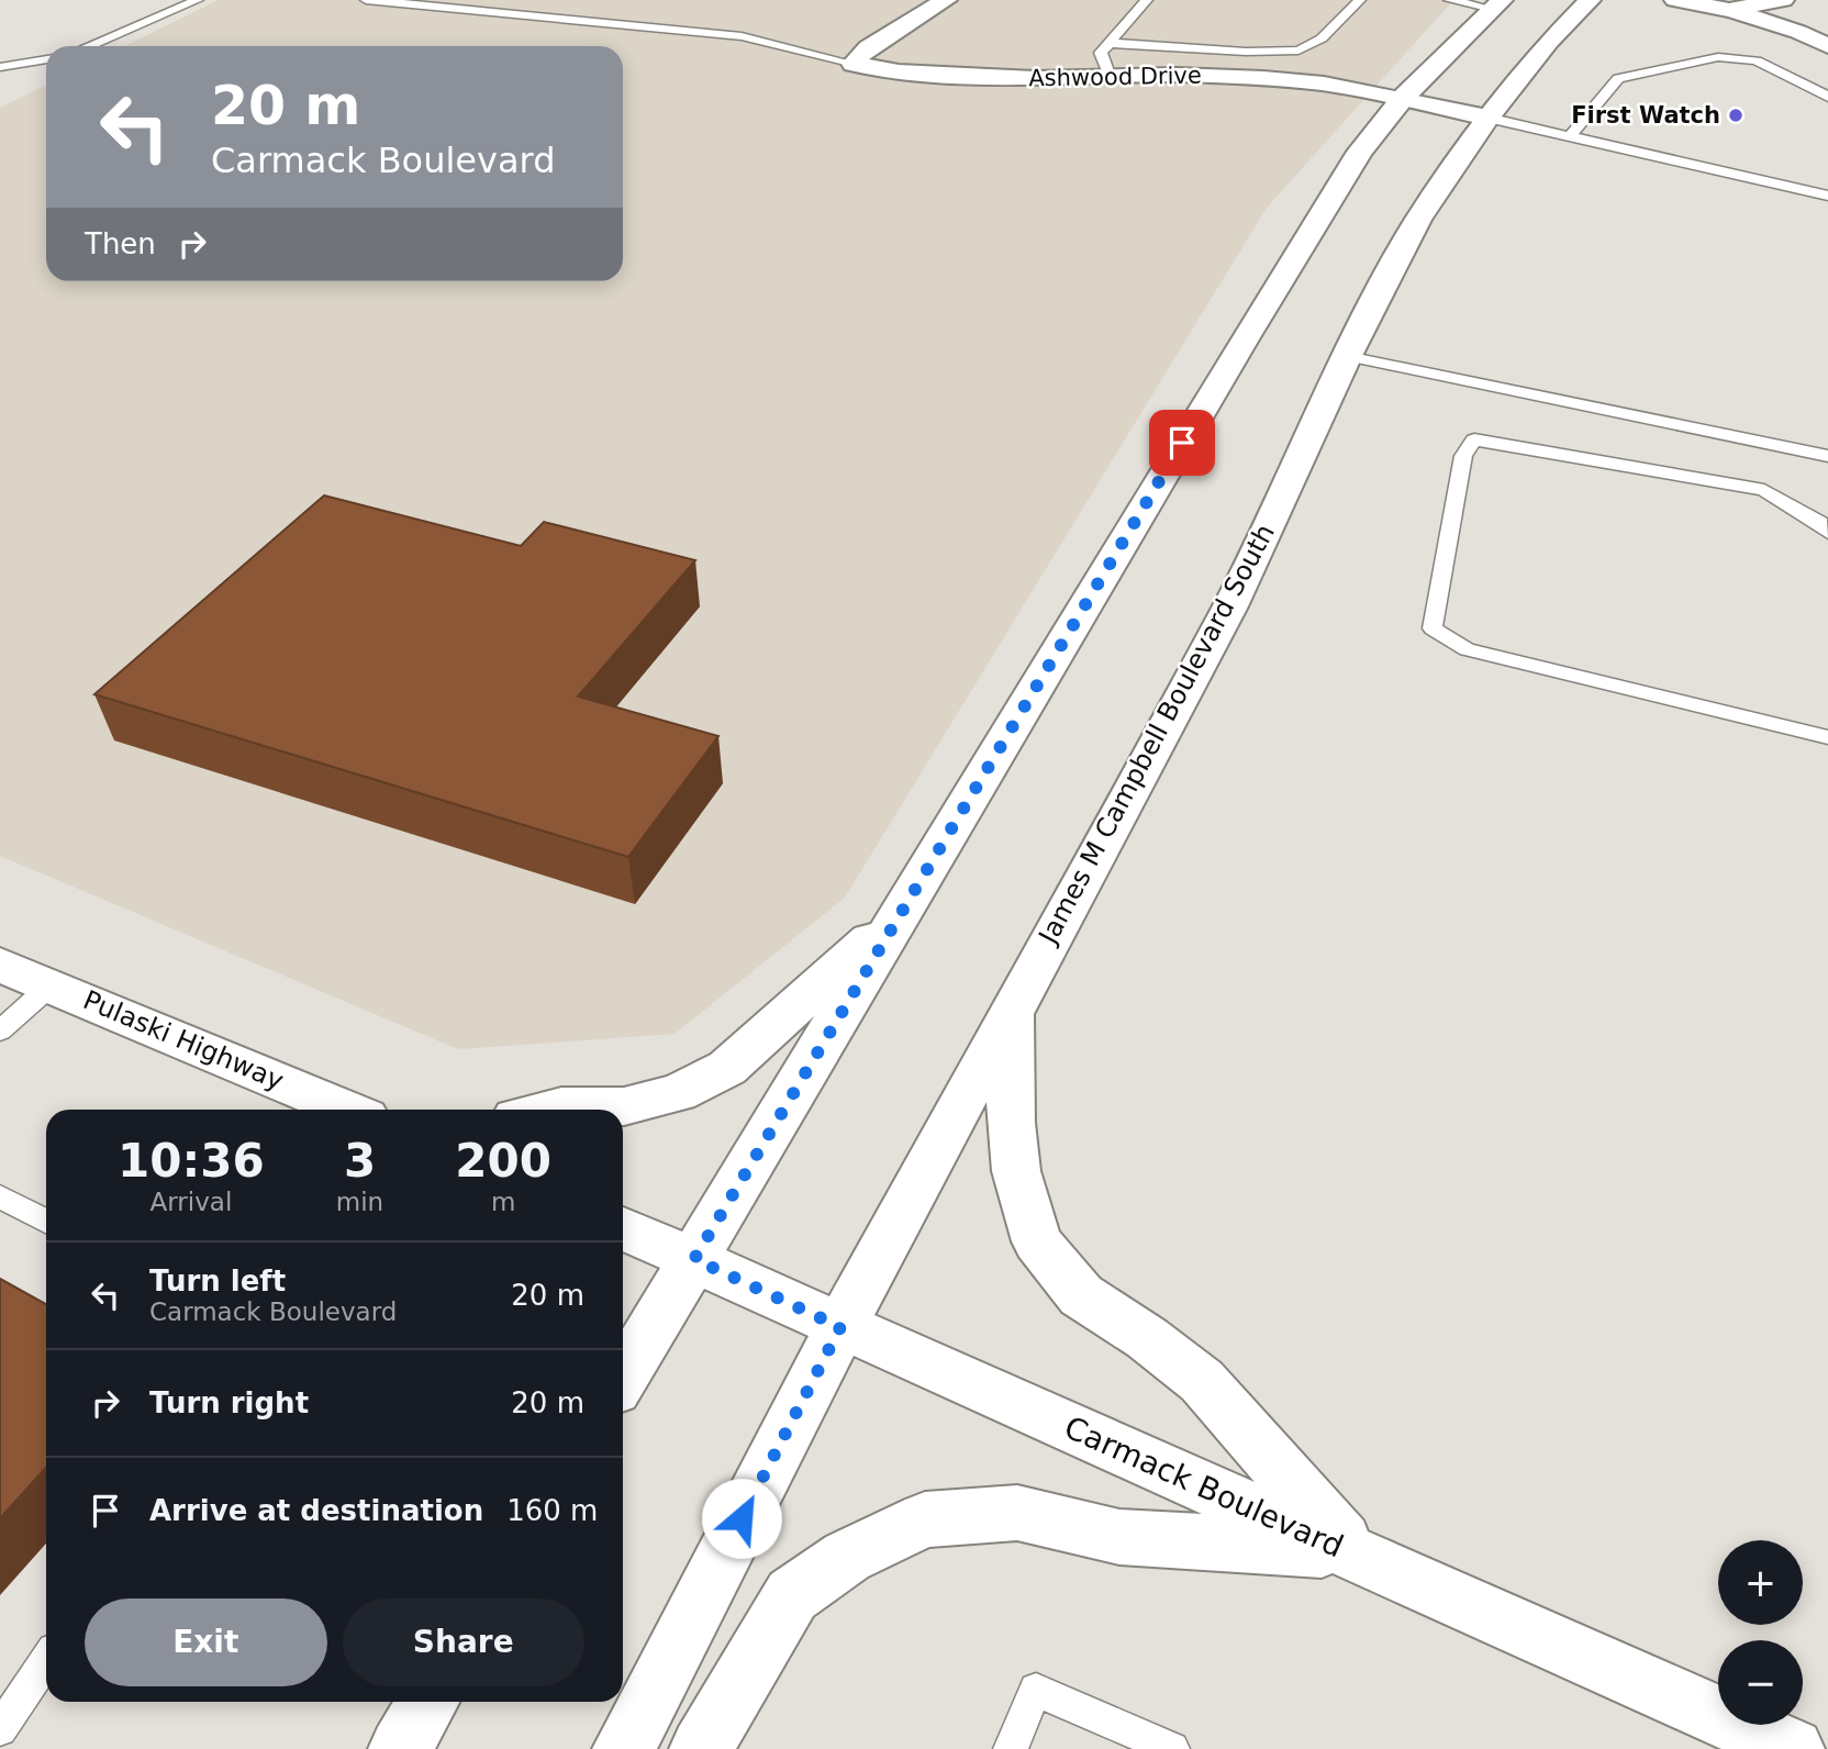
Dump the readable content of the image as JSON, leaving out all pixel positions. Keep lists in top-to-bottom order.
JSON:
{
  "streets": {
    "main road": [
      "Ashwood Drive",
      "James M Campbell Boulevard South",
      "Pulaski Highway",
      "Carmack Boulevard"
    ]
  },
  "crossings": [
    ["Ashwood Drive", "James M Campbell Boulevard South"],
    ["James M Campbell Boulevard South", "Carmack Boulevard"]
  ],
  "places": ["First Watch"],
  "page": {
    "turn": ["20 m", "Carmack Boulevard"],
    "then": "Then",
    "eta": [
      "10:36",
      "Arrival",
      "3",
      "min",
      "200",
      "m"
    ],
    "list": [
      {
        "name": "Turn left",
        "note": "Carmack Boulevard",
        "value": "20 m"
      },
      {
        "name": "Turn right",
        "value": "20 m"
      },
      {
        "name": "Arrive at destination",
        "value": "160 m"
      }
    ],
    "map_buttons": ["+", "−"],
    "buttons": ["Exit", "Share"]
  }
}
